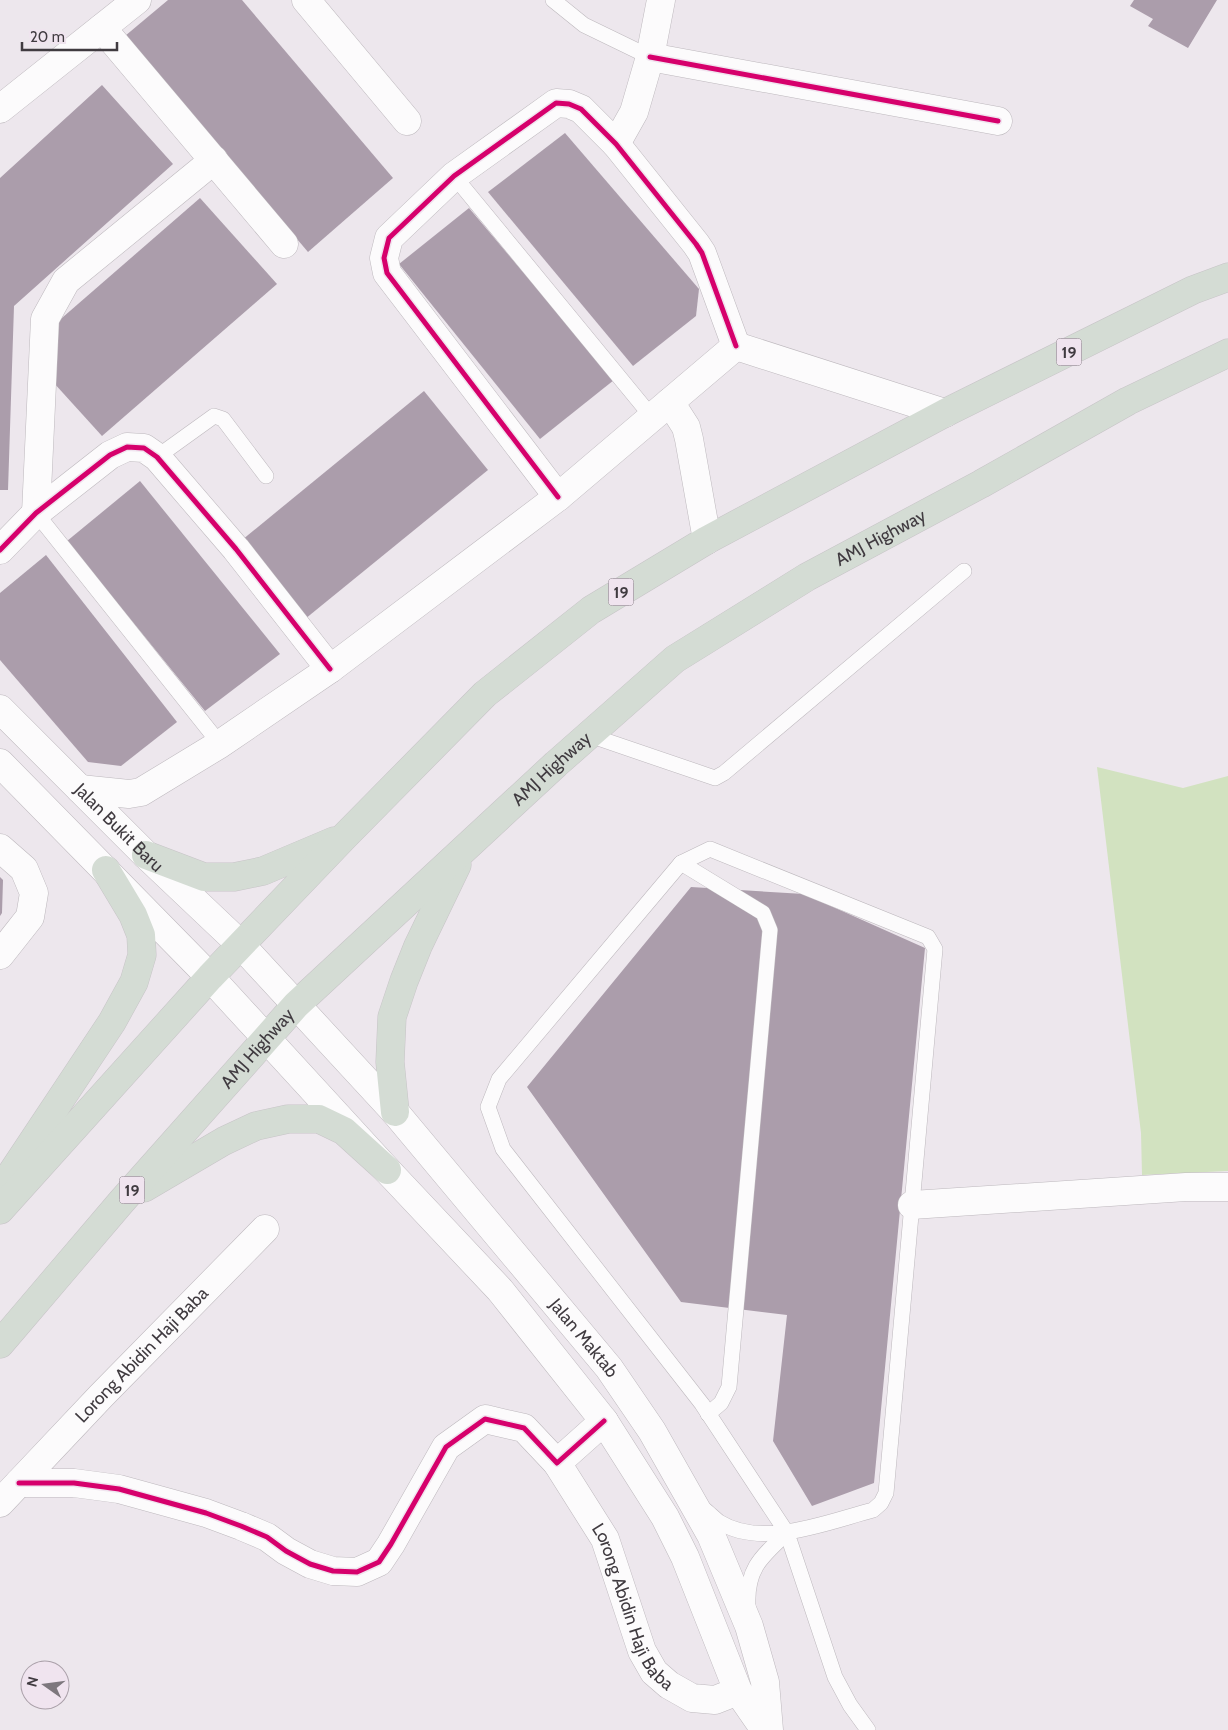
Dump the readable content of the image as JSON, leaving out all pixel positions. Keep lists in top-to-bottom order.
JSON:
{
  "streets": {
    "highway": ["19", "AMJ Highway"],
    "street": ["Jalan Bukit Baru", "Jalan Maktab", "Lorong Abidin Haji Baba"]
  },
  "crossings": [
    ["19", "Jalan Bukit Baru"],
    ["19", "Jalan Maktab"],
    ["AMJ Highway", "Jalan Bukit Baru"],
    ["AMJ Highway", "Jalan Maktab"],
    ["Jalan Bukit Baru", "Jalan Maktab"],
    ["Jalan Maktab", "Lorong Abidin Haji Baba"]
  ],
  "scale_bar": "20 m",
  "north": "left"
}
